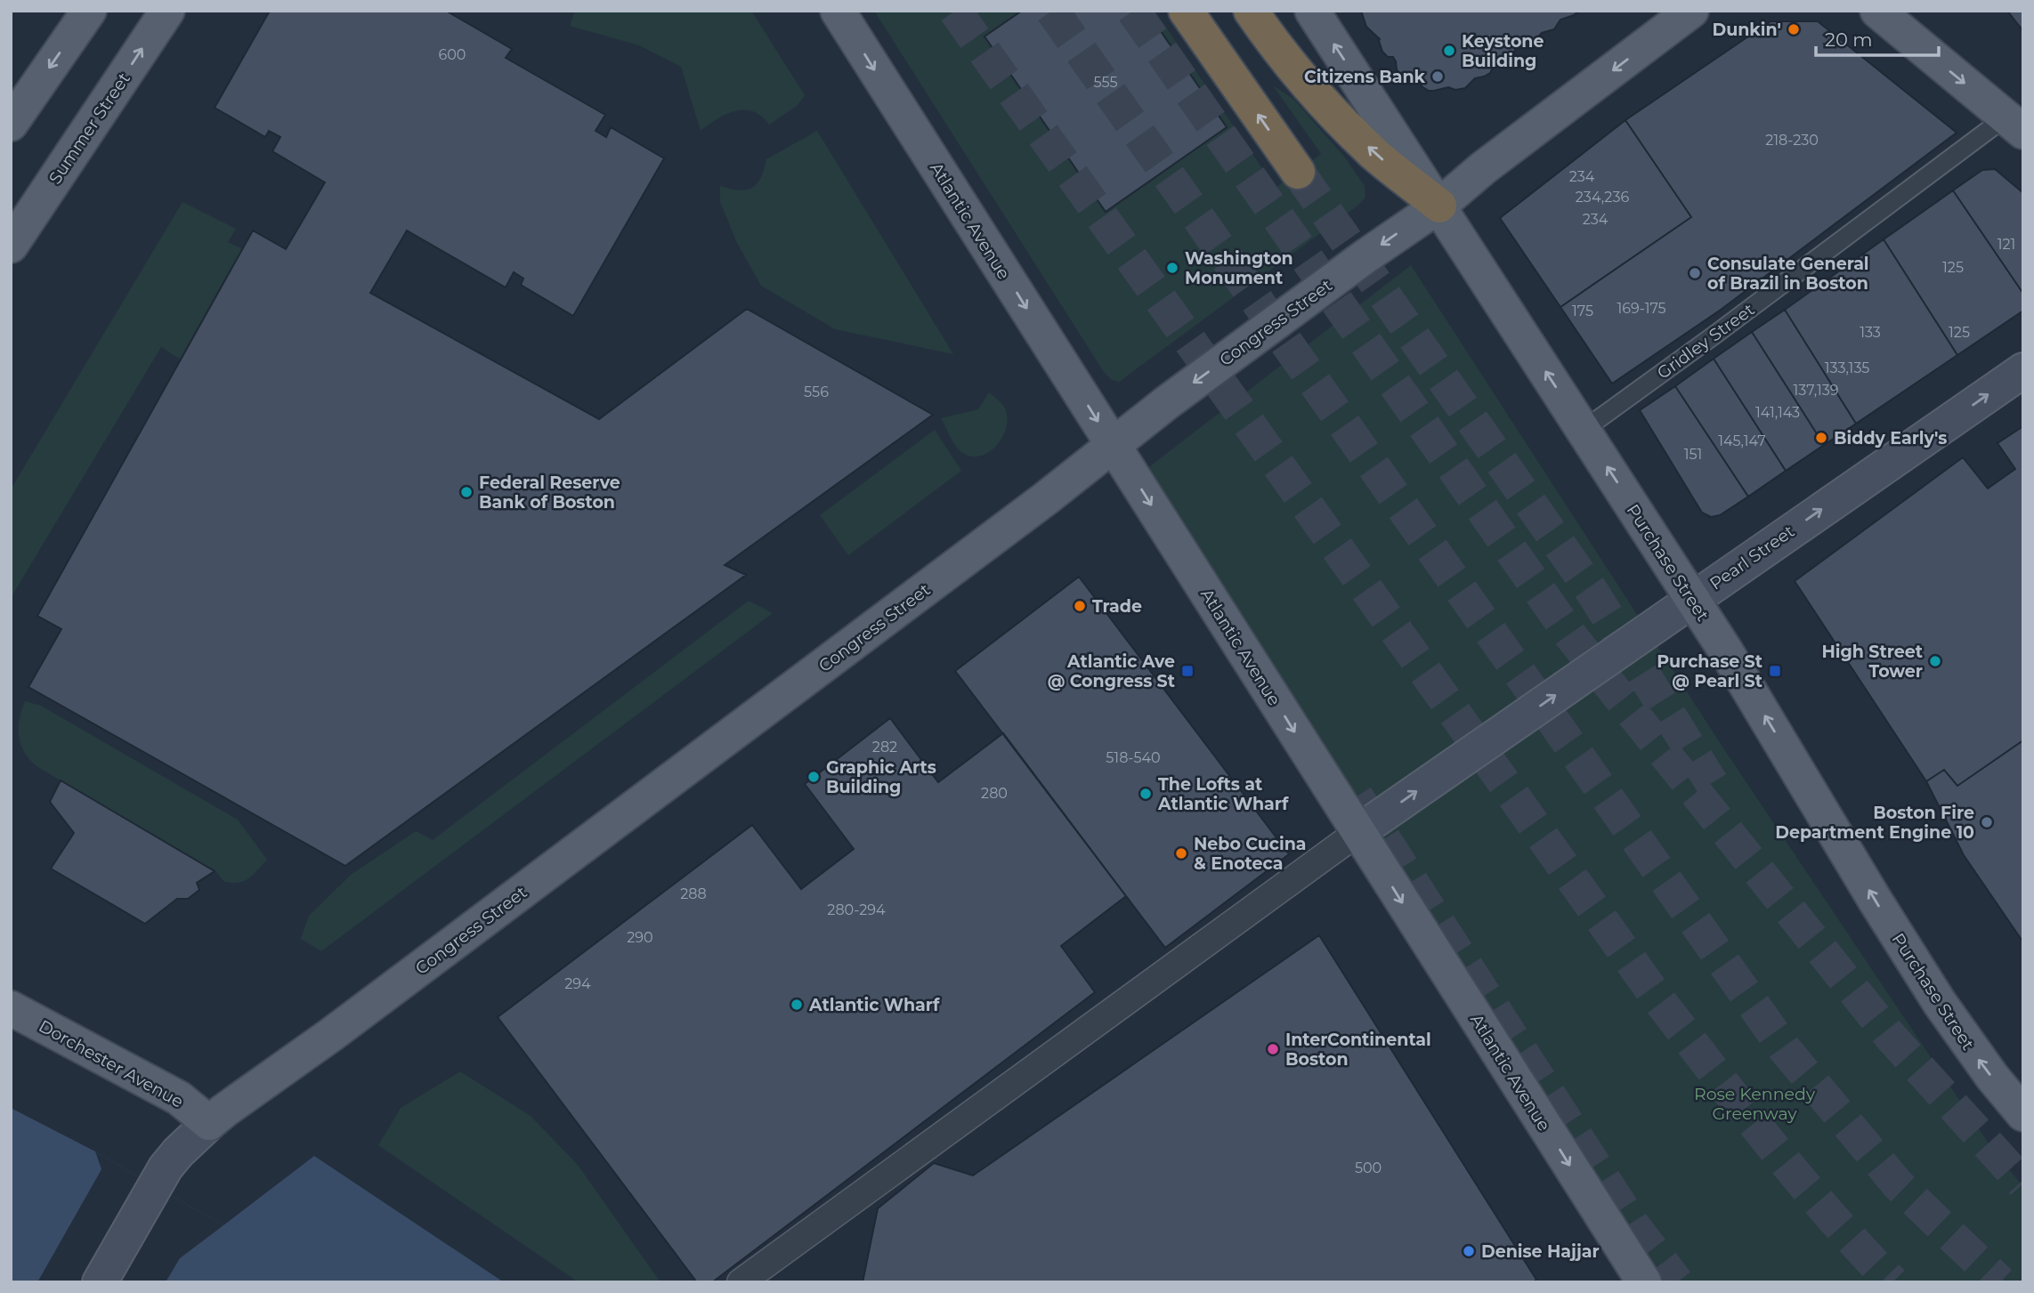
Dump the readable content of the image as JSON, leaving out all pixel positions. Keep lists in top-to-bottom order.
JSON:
{
  "streets": {
    "main road": [
      "Summer Street",
      "Atlantic Avenue",
      "Congress Street",
      "Pearl Street",
      "Purchase Street",
      "Dorchester Avenue"
    ],
    "lane": ["Gridley Street"]
  },
  "crossings": [
    ["Atlantic Avenue", "Congress Street"],
    ["Atlantic Avenue", "Pearl Street"],
    ["Congress Street", "Purchase Street"],
    ["Congress Street", "Dorchester Avenue"],
    ["Gridley Street", "Purchase Street"],
    ["Pearl Street", "Purchase Street"]
  ],
  "one_way": [
    "Atlantic Avenue",
    "Congress Street",
    "Pearl Street",
    "Purchase Street"
  ],
  "parks": ["Rose Kennedy Greenway"],
  "places": {
    "other": [
      "Dunkin'",
      "Keystone Building",
      "Citizens Bank",
      "Washington Monument",
      "Consulate General of Brazil in Boston",
      "Biddy Early's",
      "Federal Reserve Bank of Boston",
      "Trade",
      "High Street Tower",
      "Graphic Arts Building",
      "The Lofts at Atlantic Wharf",
      "Boston Fire Department Engine 10",
      "Nebo Cucina & Enoteca",
      "Atlantic Wharf",
      "InterContinental Boston",
      "Denise Hajjar"
    ],
    "transit": ["Atlantic Ave @ Congress St", "Purchase St @ Pearl St"]
  },
  "house_numbers": [
    "600",
    "555",
    "218-230",
    "234",
    "234,236",
    "234",
    "121",
    "125",
    "169-175",
    "175",
    "133",
    "125",
    "133,135",
    "137,139",
    "556",
    "141,143",
    "145,147",
    "151",
    "282",
    "518-540",
    "280",
    "288",
    "280-294",
    "290",
    "294",
    "500"
  ],
  "scale_bar": "20 m"
}
